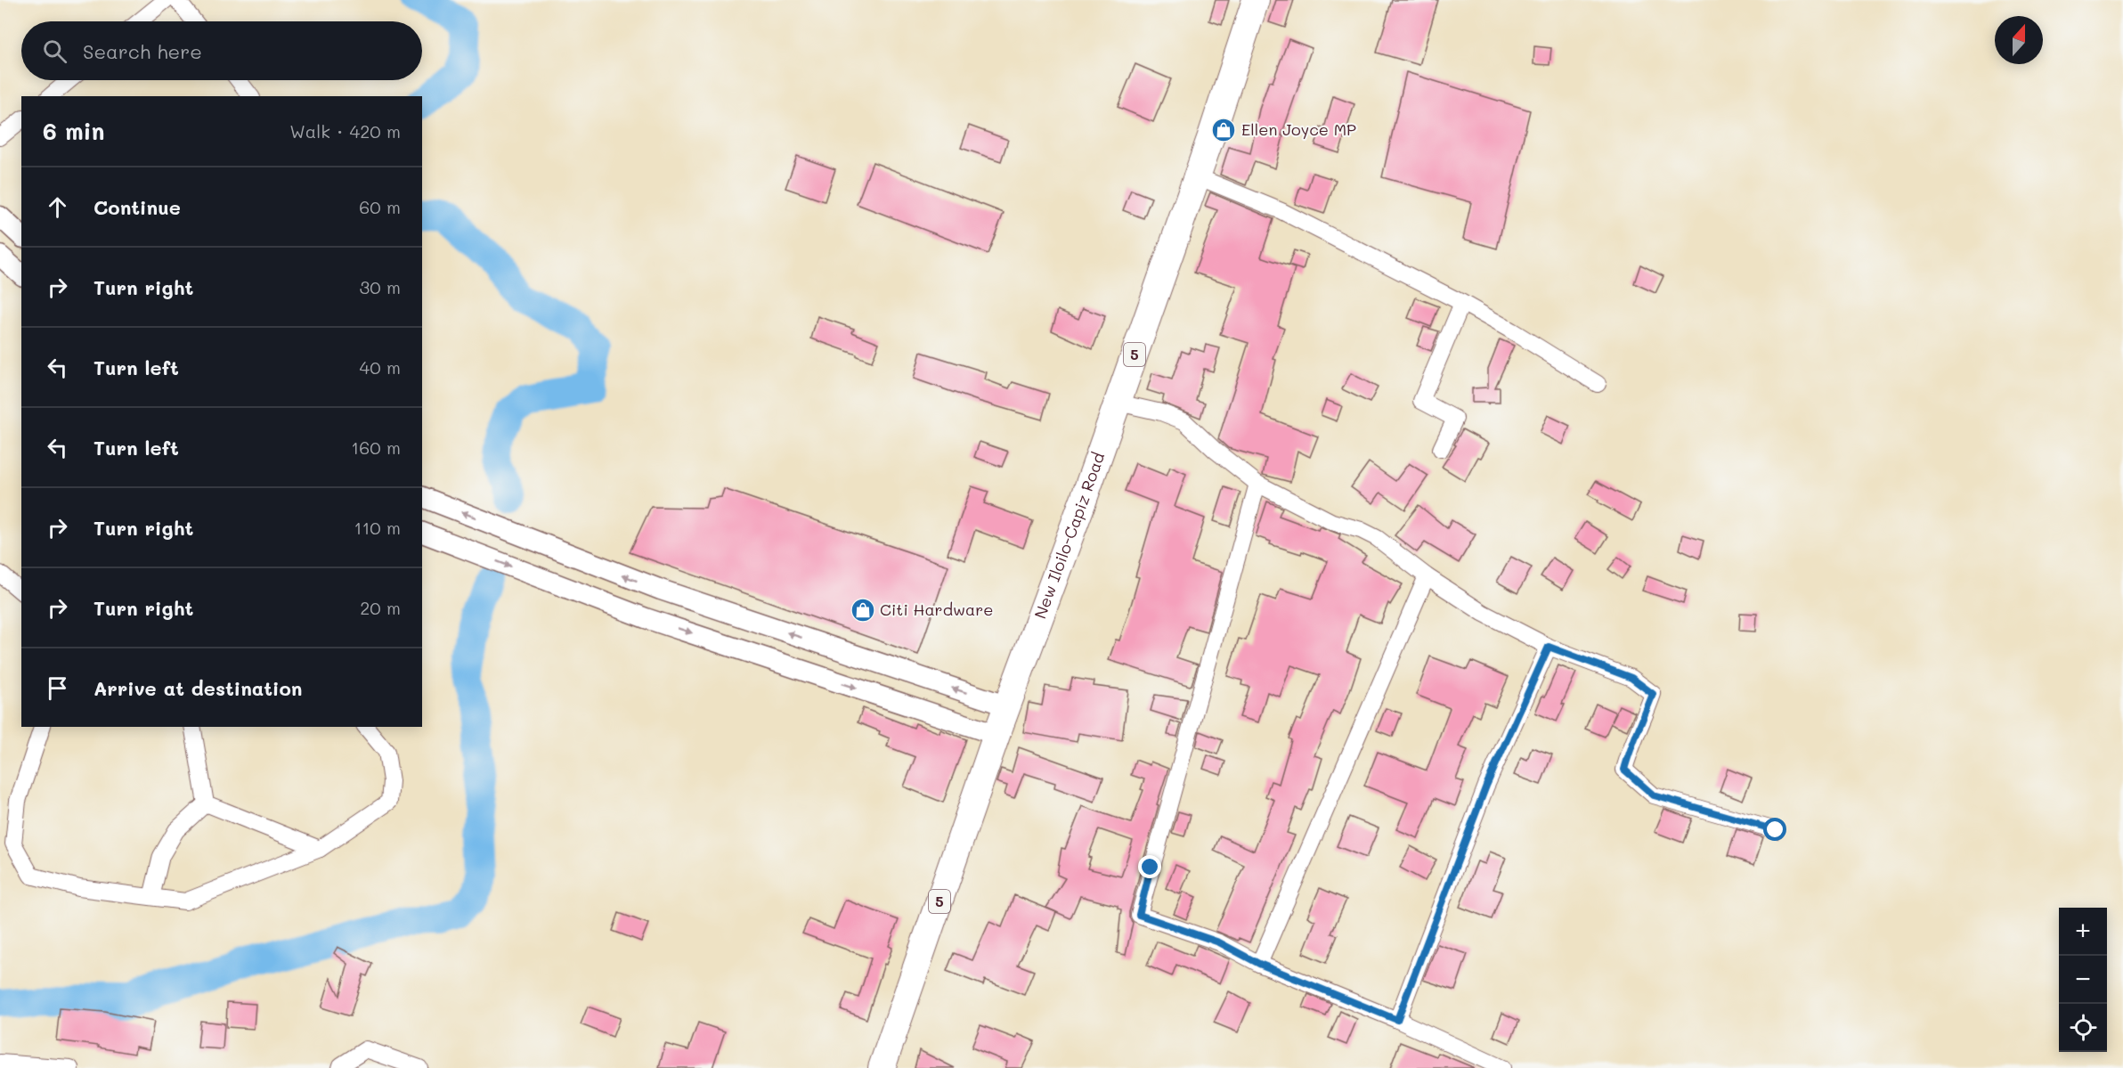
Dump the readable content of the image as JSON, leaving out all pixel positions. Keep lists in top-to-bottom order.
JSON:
{
  "streets": {
    "highway": ["5", "New Iloilo-Capiz Road"]
  },
  "places": {
    "shop": ["Ellen Joyce MP", "Citi Hardware"]
  },
  "north": "top",
  "page": {
    "search": "Search here",
    "heading": ["6 min", "Walk · 420 m"],
    "list": [
      ["Continue", "60 m"],
      ["Turn right", "30 m"],
      ["Turn left", "40 m"],
      ["Turn left", "160 m"],
      ["Turn right", "110 m"],
      ["Turn right", "20 m"],
      "Arrive at destination"
    ],
    "map_buttons": ["+", "−"]
  }
}
